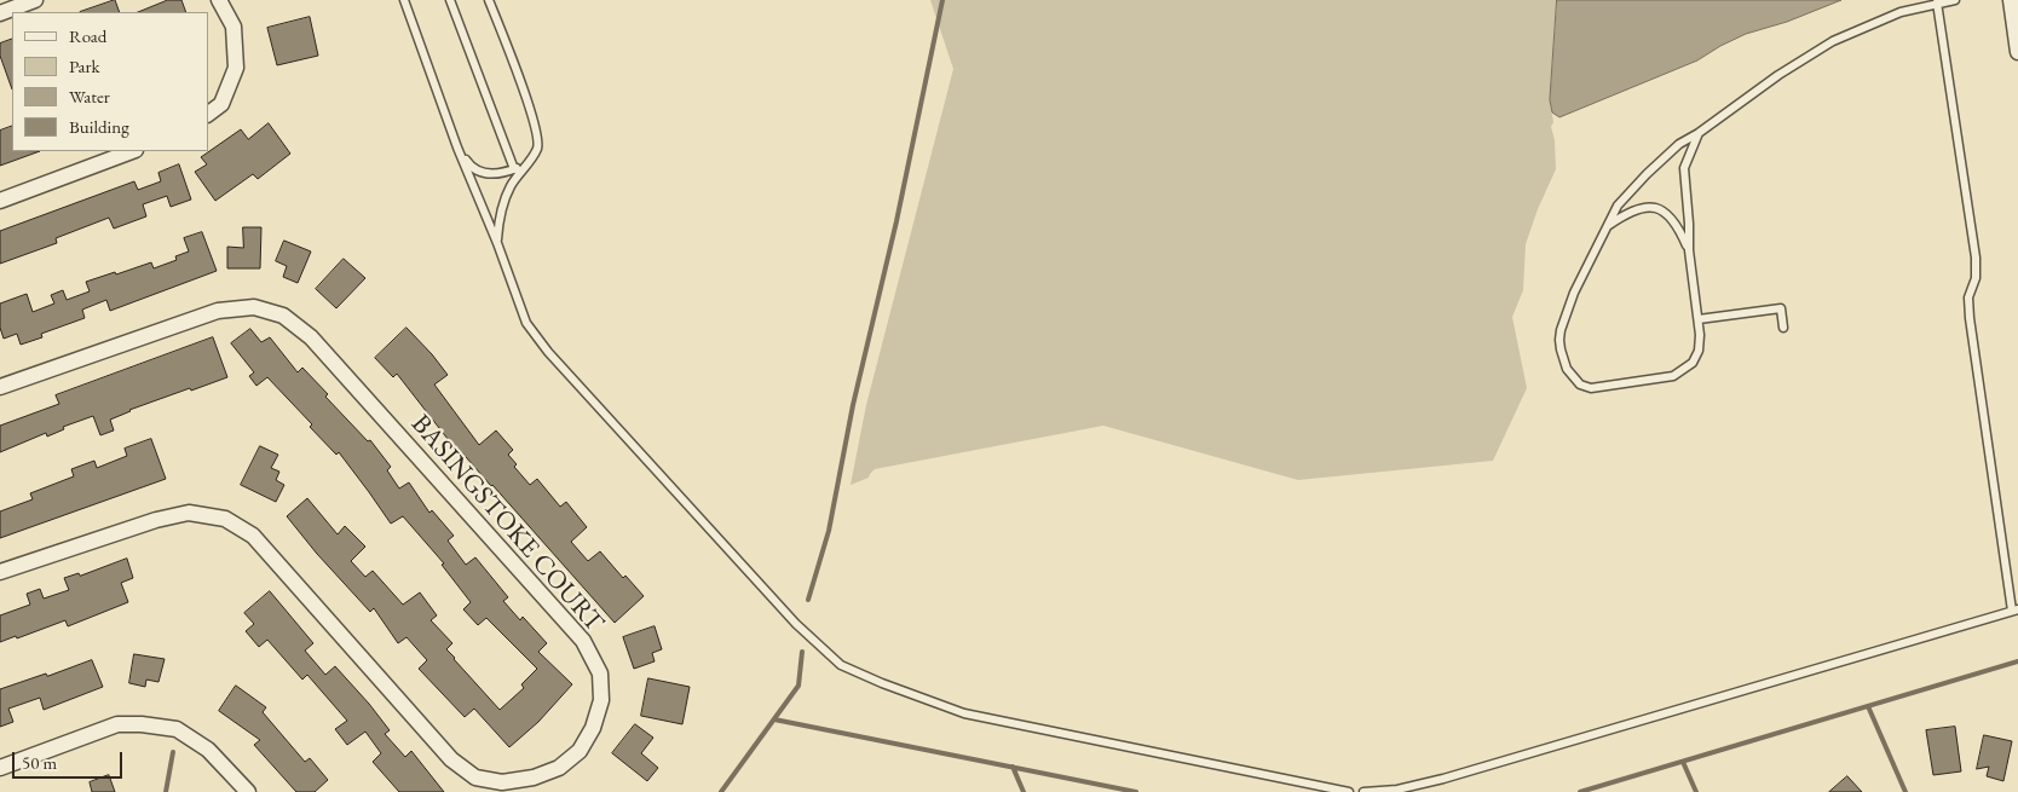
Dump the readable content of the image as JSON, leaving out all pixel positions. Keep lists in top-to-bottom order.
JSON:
{
  "streets": {
    "street": ["BASINGSTOKE COURT"]
  },
  "legend": [
    "Road",
    "Park",
    "Water",
    "Building"
  ],
  "scale_bar": "50 m"
}
